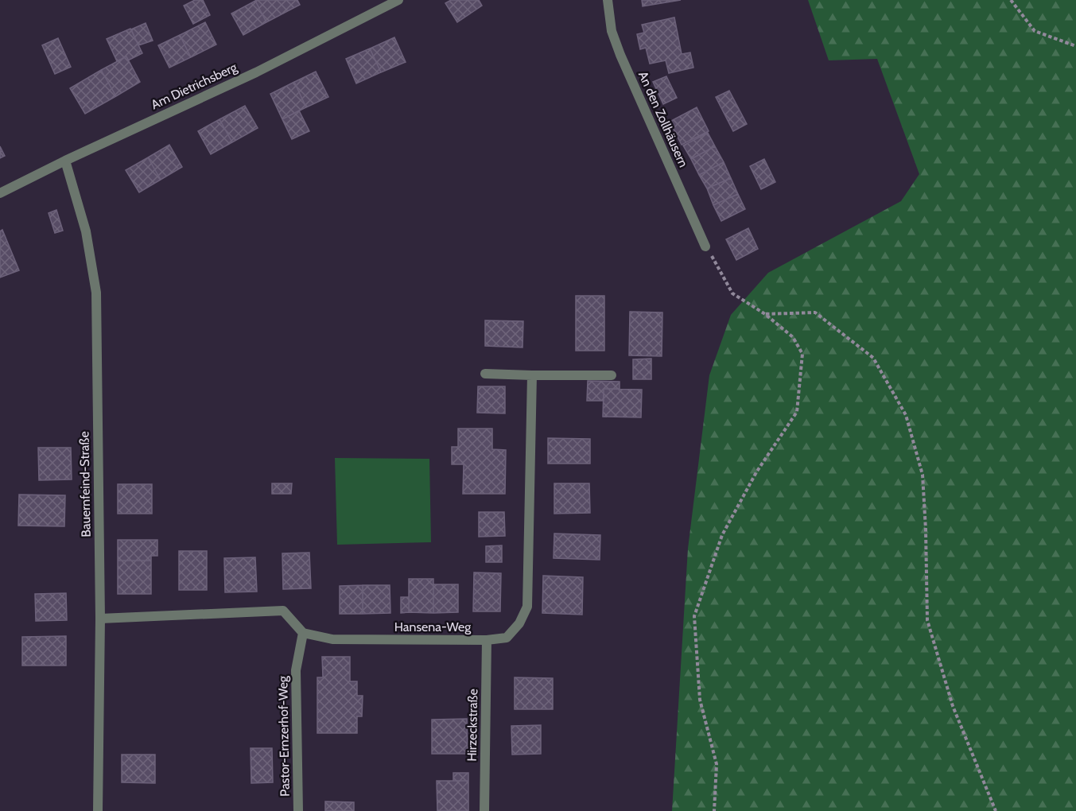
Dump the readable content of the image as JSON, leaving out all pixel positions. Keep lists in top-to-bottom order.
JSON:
{
  "streets": {
    "street": [
      "Am Dietrichsberg",
      "An den Zollhäusern",
      "Bauernfeind-Straße",
      "Hansena-Weg",
      "Hirzeckstraße",
      "Pastor-Ernzerhof-Weg"
    ]
  },
  "crossings": [
    ["Am Dietrichsberg", "Bauernfeind-Straße"],
    ["Hansena-Weg", "Hirzeckstraße"],
    ["Hansena-Weg", "Pastor-Ernzerhof-Weg"]
  ]
}
